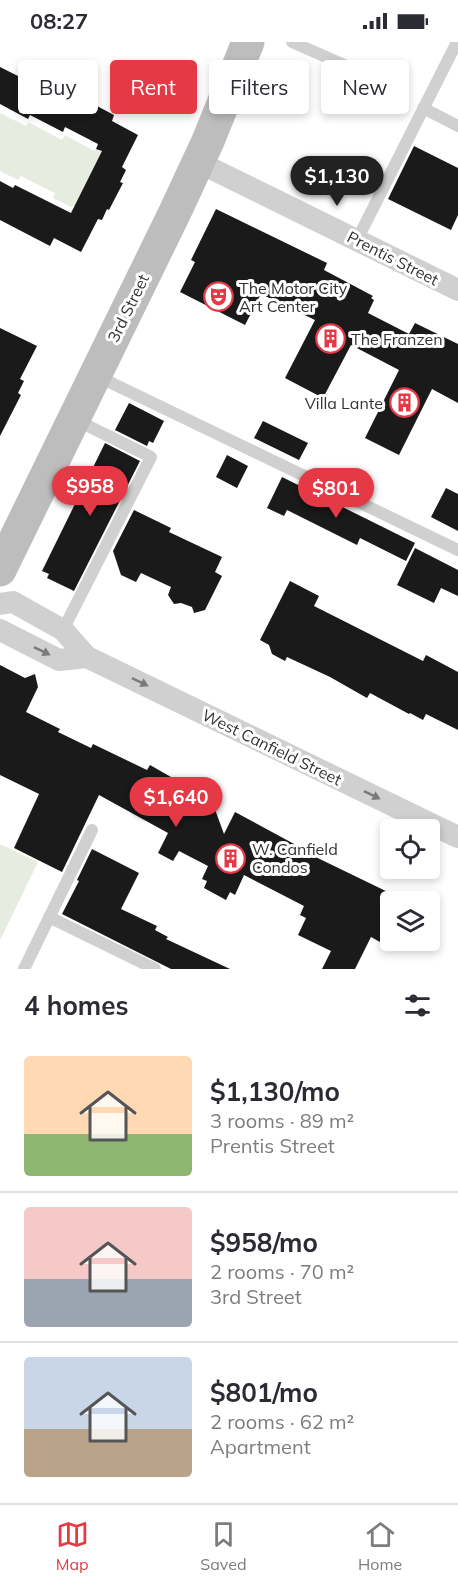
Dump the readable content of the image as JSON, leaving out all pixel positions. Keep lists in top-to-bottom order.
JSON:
{
  "streets": {
    "street": ["Prentis Street", "3rd Street", "West Canfield Street"]
  },
  "crossings": [
    ["Prentis Street", "3rd Street"]
  ],
  "one_way": ["West Canfield Street"],
  "places": {
    "theatre": ["The Motor City Art Center"],
    "building": ["The Franzen", "Villa Lante", "W. Canfield Condos"]
  },
  "page": {
    "status": "08:27",
    "chip": [
      "Buy",
      "Rent",
      "Filters",
      "New"
    ],
    "price": [
      "$1,130",
      "$958",
      "$801",
      "$1,640"
    ],
    "heading": "4 homes",
    "list": [
      {
        "name": "$1,130/mo",
        "note": "3 rooms · 89 m² · Prentis Street"
      },
      {
        "name": "$958/mo",
        "note": "2 rooms · 70 m² · 3rd Street"
      },
      {
        "name": "$801/mo",
        "note": "2 rooms · 62 m² · Apartment"
      }
    ],
    "tabs": ["Map", "Saved", "Home"]
  }
}
